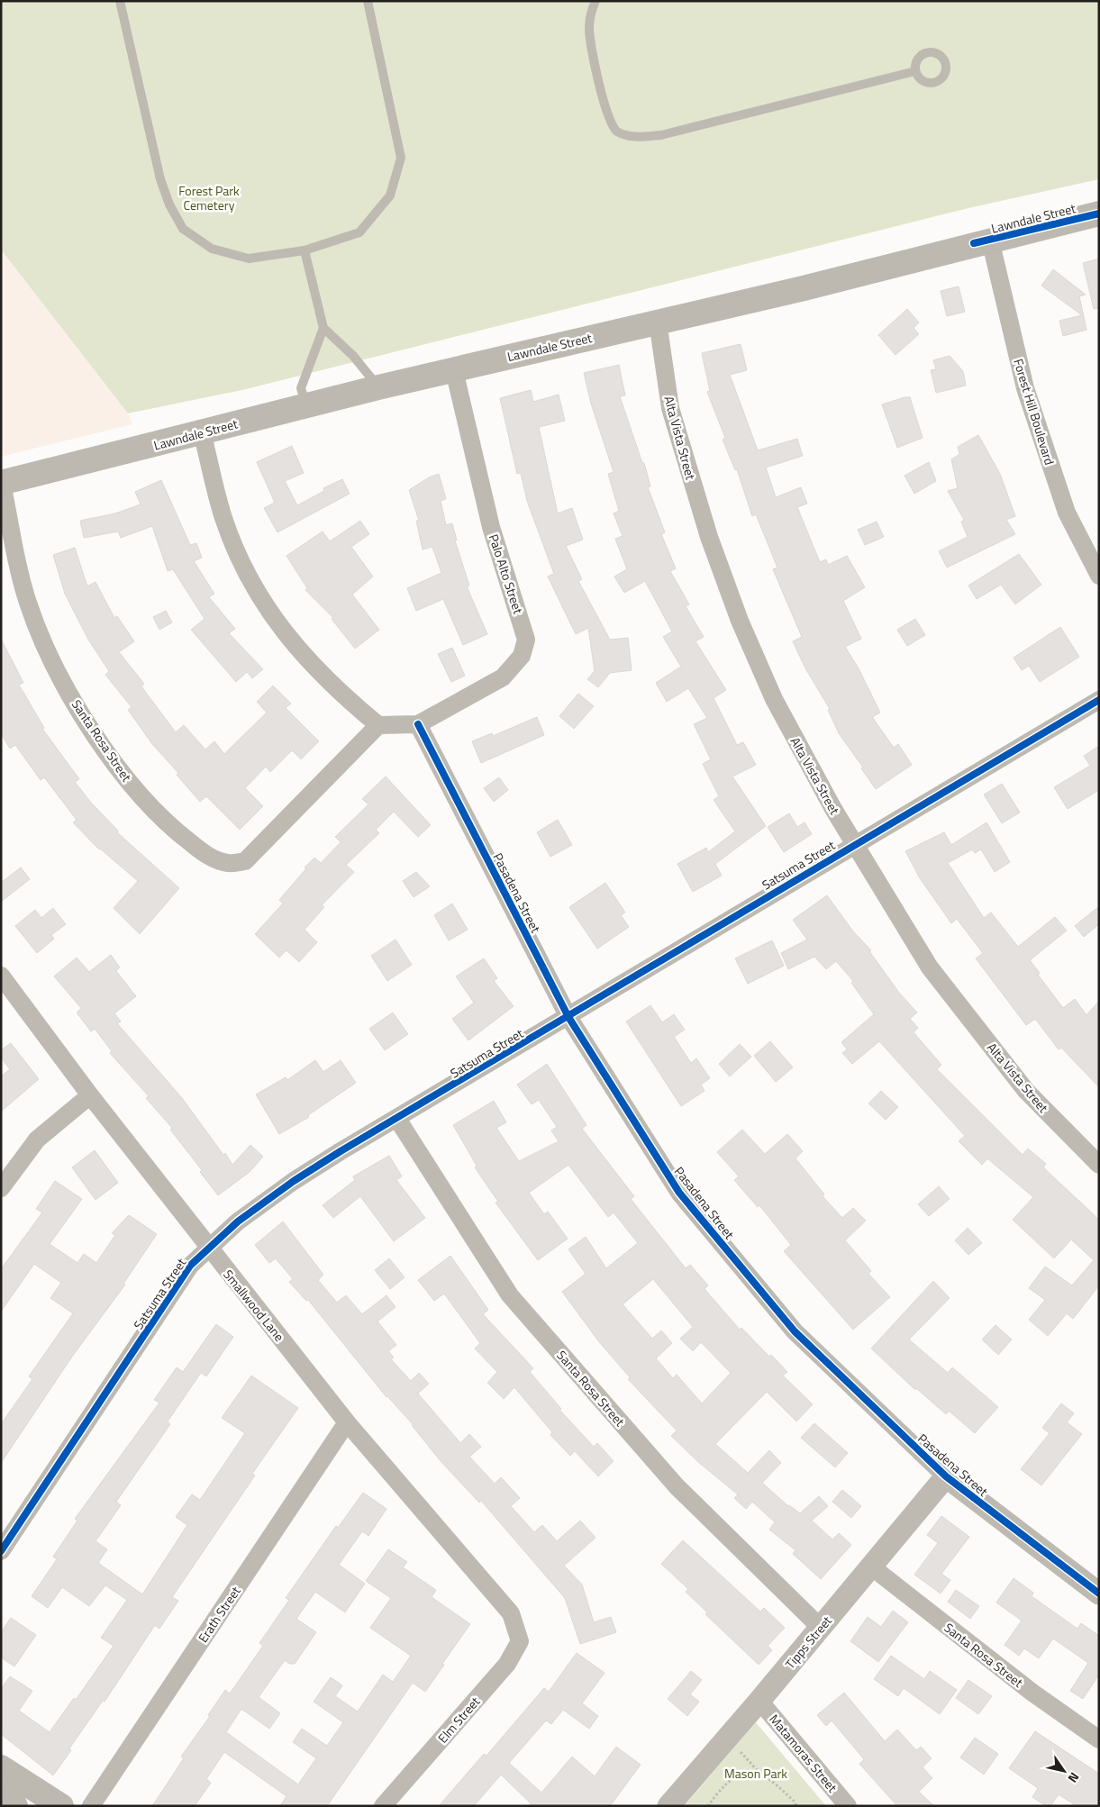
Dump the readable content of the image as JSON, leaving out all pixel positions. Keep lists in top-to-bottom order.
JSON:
{
  "streets": {
    "main road": ["Lawndale Street"],
    "street": [
      "Forest Hill Boulevard",
      "Alta Vista Street",
      "Palo Alto Street",
      "Santa Rosa Street",
      "Satsuma Street",
      "Pasadena Street",
      "Smallwood Lane",
      "Erath Street",
      "Tipps Street",
      "Elm Street",
      "Matamoras Street"
    ]
  },
  "crossings": [
    ["Lawndale Street", "Forest Hill Boulevard"],
    ["Lawndale Street", "Alta Vista Street"],
    ["Lawndale Street", "Palo Alto Street"],
    ["Lawndale Street", "Santa Rosa Street"],
    ["Alta Vista Street", "Satsuma Street"],
    ["Palo Alto Street", "Pasadena Street"],
    ["Santa Rosa Street", "Satsuma Street"],
    ["Santa Rosa Street", "Tipps Street"],
    ["Satsuma Street", "Pasadena Street"],
    ["Satsuma Street", "Smallwood Lane"],
    ["Pasadena Street", "Tipps Street"],
    ["Smallwood Lane", "Erath Street"],
    ["Smallwood Lane", "Elm Street"],
    ["Tipps Street", "Matamoras Street"]
  ],
  "parks": ["Forest Park Cemetery", "Mason Park"],
  "north": "bottom right"
}
